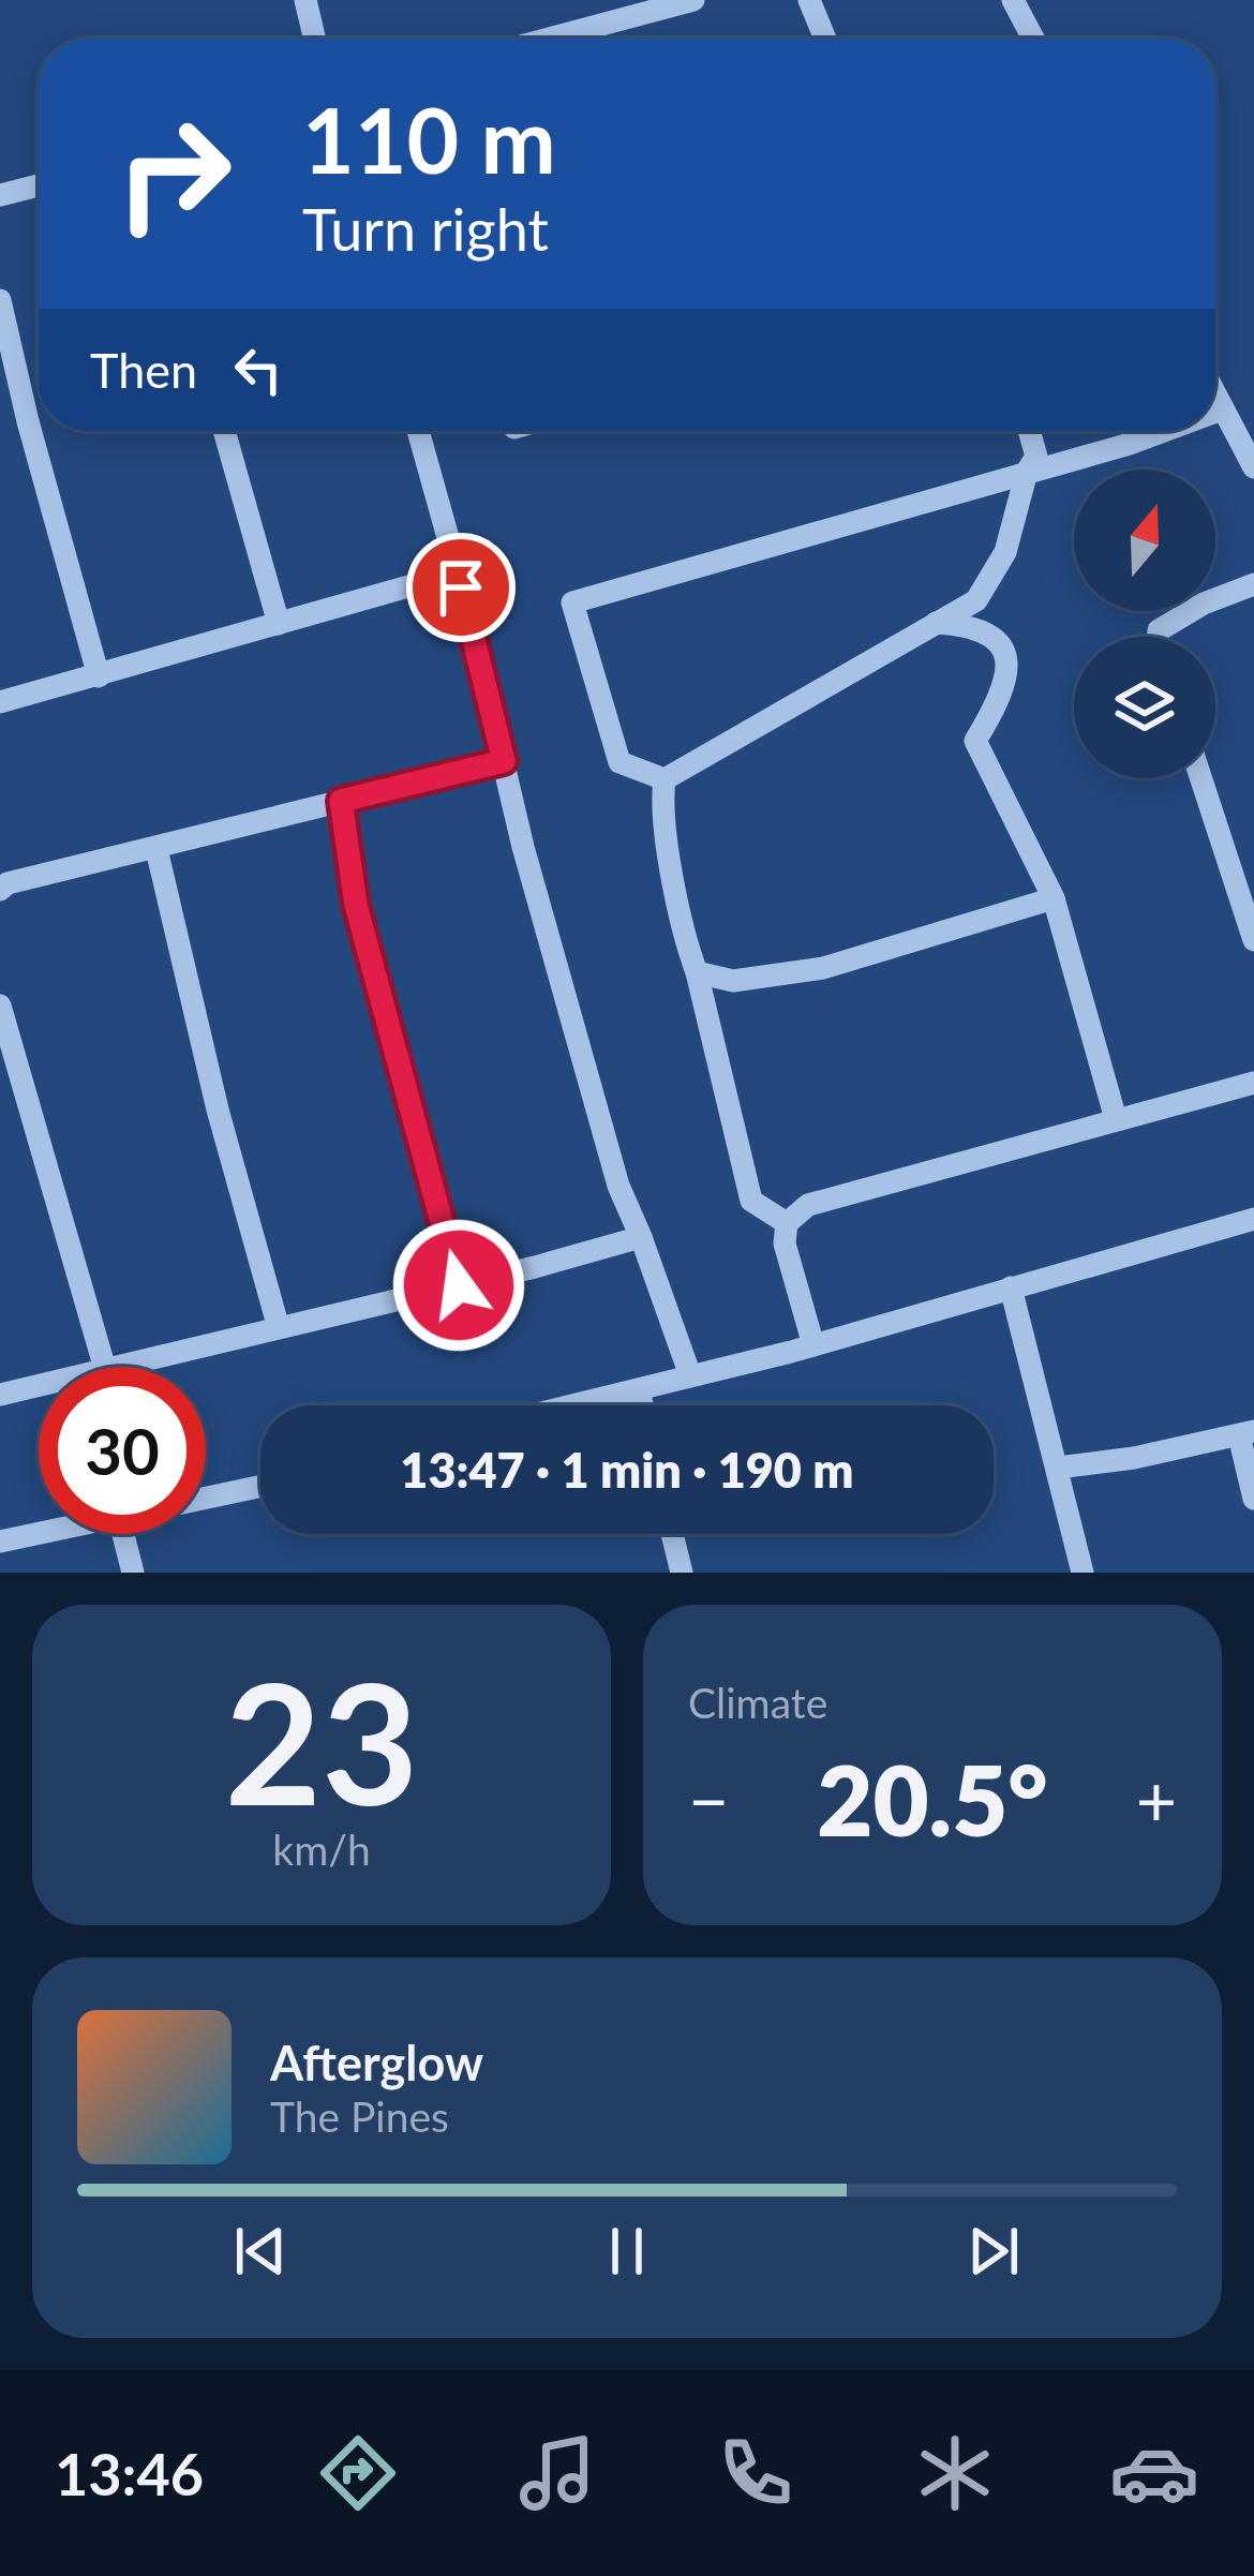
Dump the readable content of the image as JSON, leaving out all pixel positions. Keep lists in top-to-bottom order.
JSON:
{
  "north": "top",
  "page": {
    "turn": ["110 m", "Turn right"],
    "then": "Then",
    "limit": "30",
    "trip": "13:47 · 1 min · 190 m",
    "tile": [
      ["23", "km/h"],
      "Climate"
    ],
    "heat": ["−", "20.5°", "+"],
    "song": ["Afterglow", "The Pines"],
    "tabs": "13:46"
  }
}
